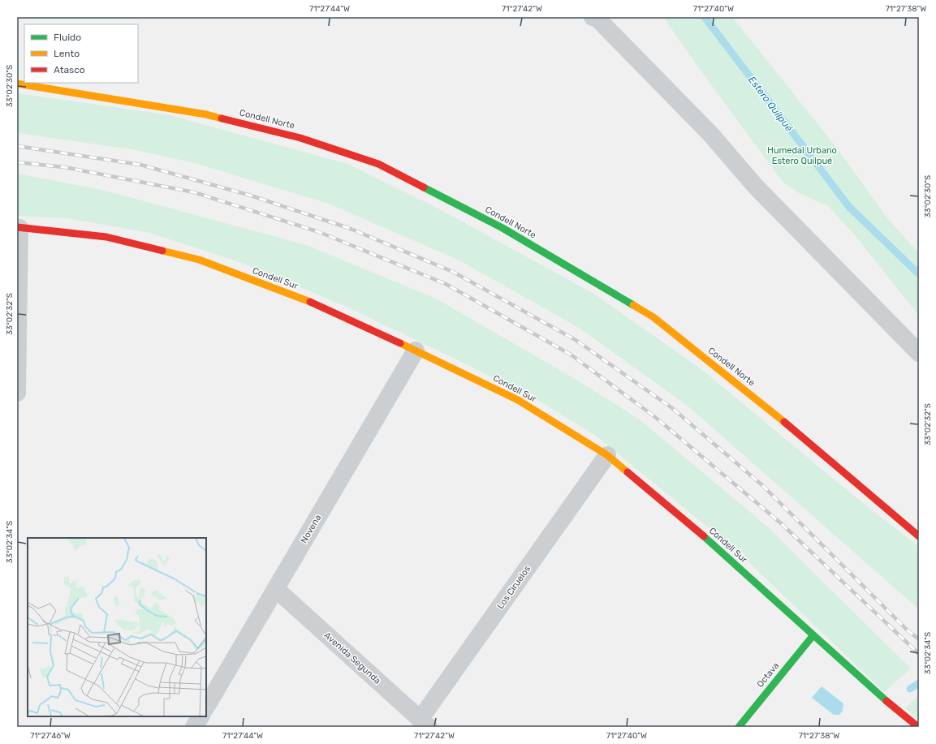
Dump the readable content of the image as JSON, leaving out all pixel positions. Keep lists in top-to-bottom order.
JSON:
{
  "streets": {
    "street": [
      "Condell Norte",
      "Condell Sur",
      "Novena",
      "Los Ciruelos",
      "Avenida Segunda",
      "Octava"
    ]
  },
  "crossings": [
    ["Condell Sur", "Novena"],
    ["Condell Sur", "Los Ciruelos"],
    ["Condell Sur", "Octava"],
    ["Novena", "Avenida Segunda"],
    ["Los Ciruelos", "Avenida Segunda"]
  ],
  "water": ["Estero Quilpué"],
  "parks": ["Humedal Urbano Estero Quilpué"],
  "legend": ["Fluido", "Lento", "Atasco"],
  "coordinates": [
    "71°27'44\"W",
    "71°27'42\"W",
    "71°27'40\"W",
    "71°27'38\"W",
    "33°02'30\"S",
    "33°02'32\"S",
    "33°02'34\"S",
    "71°27'46\"W"
  ]
}
